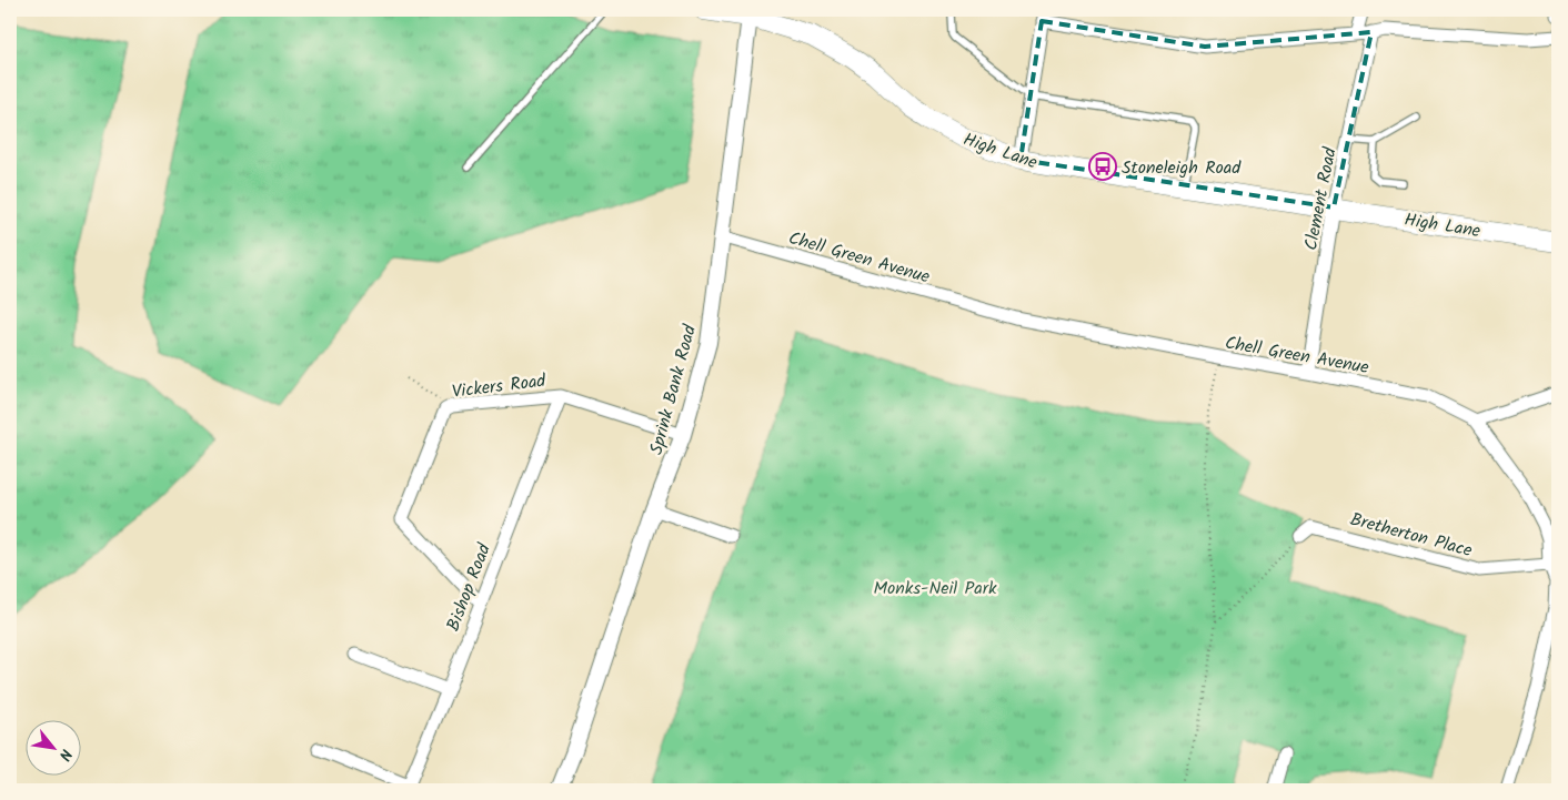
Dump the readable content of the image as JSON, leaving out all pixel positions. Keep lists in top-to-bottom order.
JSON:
{
  "streets": {
    "main road": ["High Lane"],
    "street": [
      "Clement Road",
      "Chell Green Avenue",
      "Vickers Road",
      "Sprink Bank Road",
      "Bretherton Place",
      "Bishop Road"
    ]
  },
  "crossings": [
    ["High Lane", "Clement Road"],
    ["High Lane", "Sprink Bank Road"],
    ["Clement Road", "Chell Green Avenue"],
    ["Chell Green Avenue", "Sprink Bank Road"],
    ["Chell Green Avenue", "Bretherton Place"],
    ["Vickers Road", "Sprink Bank Road"],
    ["Vickers Road", "Bishop Road"]
  ],
  "parks": ["Monks-Neil Park"],
  "places": {
    "bus stop": ["Stoneleigh Road"]
  },
  "north": "bottom right"
}
